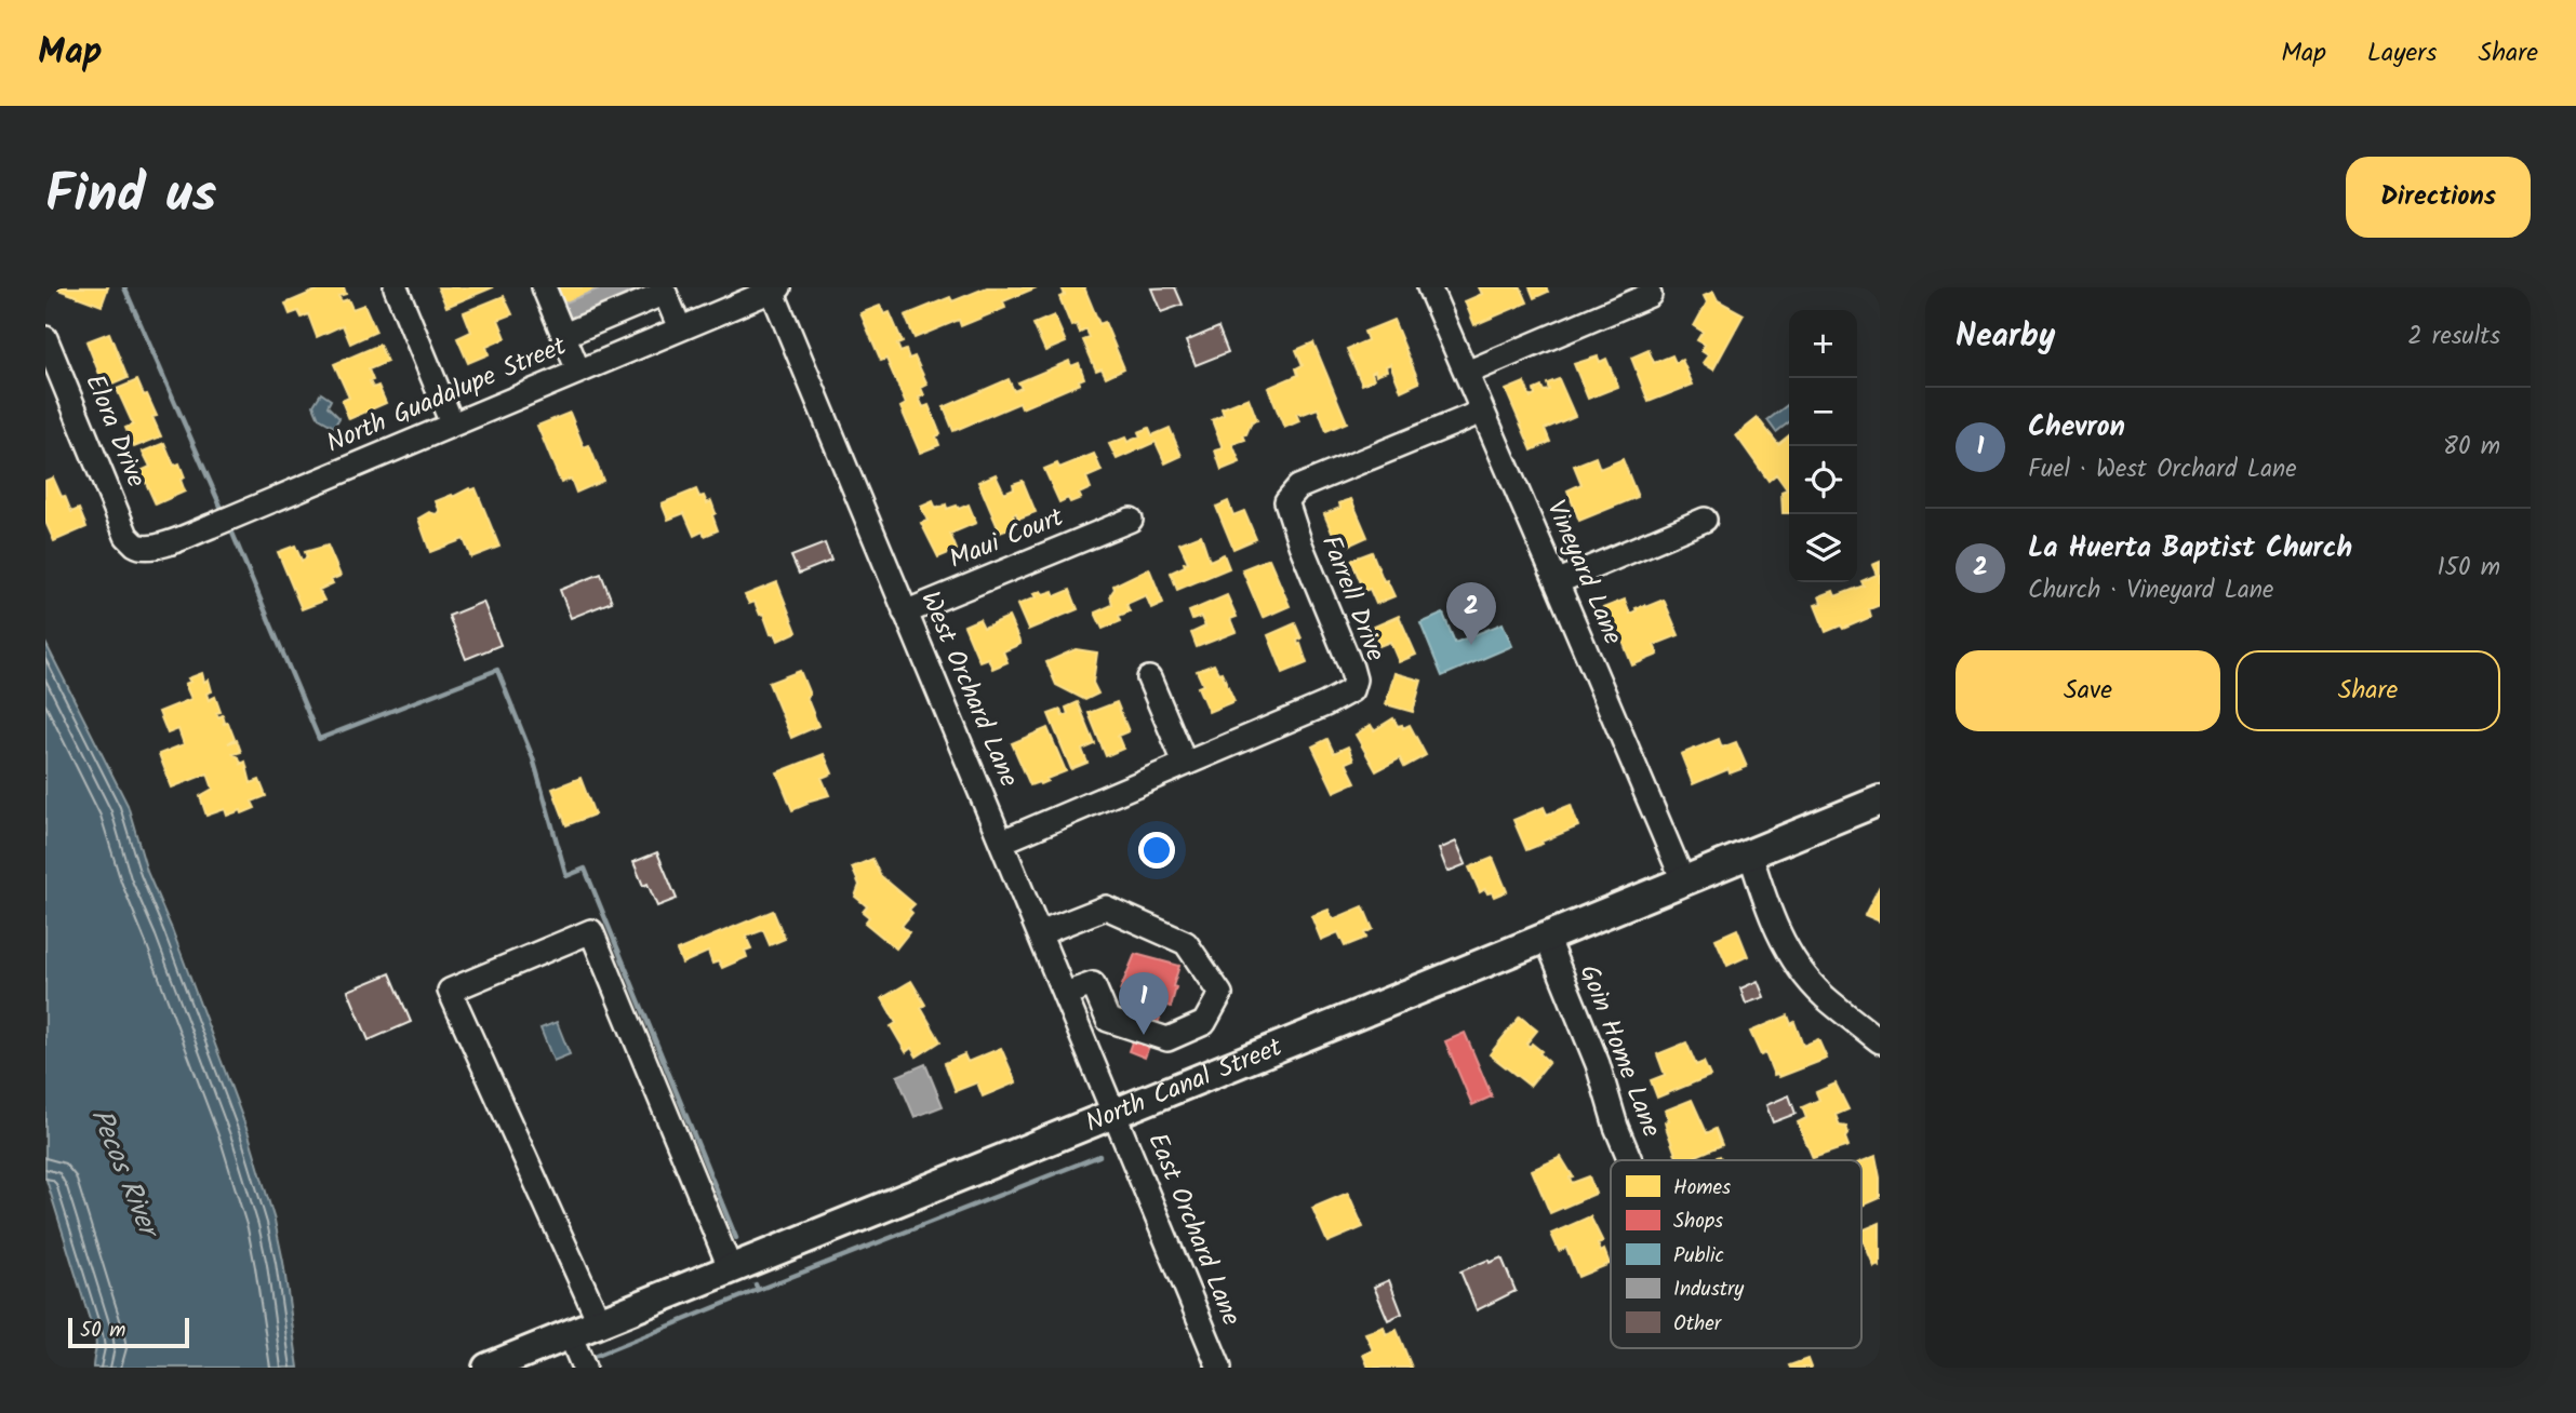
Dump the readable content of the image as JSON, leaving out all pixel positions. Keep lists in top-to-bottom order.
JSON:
{
  "streets": {
    "main road": ["North Canal Street"],
    "street": [
      "North Guadalupe Street",
      "Elora Drive",
      "Maui Court",
      "Vineyard Lane",
      "Farrell Drive",
      "West Orchard Lane",
      "Goin Home Lane",
      "East Orchard Lane"
    ]
  },
  "crossings": [
    ["North Guadalupe Street", "Elora Drive"],
    ["North Guadalupe Street", "West Orchard Lane"],
    ["Maui Court", "West Orchard Lane"],
    ["Vineyard Lane", "Farrell Drive"],
    ["Vineyard Lane", "North Canal Street"],
    ["Farrell Drive", "West Orchard Lane"],
    ["West Orchard Lane", "North Canal Street"],
    ["West Orchard Lane", "East Orchard Lane"],
    ["Goin Home Lane", "North Canal Street"],
    ["North Canal Street", "East Orchard Lane"]
  ],
  "water": ["Pecos River"],
  "legend": [
    "Homes",
    "Shops",
    "Public",
    "Industry",
    "Other"
  ],
  "scale_bar": "50 m",
  "page": {
    "header": "Map",
    "nav": ["Map", "Layers", "Share"],
    "title": "Find us",
    "buttons": [
      "Directions",
      ["Save", "Share"]
    ],
    "heading": ["Nearby", "2 results"],
    "map_buttons": ["+", "−"],
    "list": [
      {
        "mark": "1",
        "name": "Chevron",
        "note": "Fuel · West Orchard Lane",
        "value": "80 m"
      },
      {
        "mark": "2",
        "name": "La Huerta Baptist Church",
        "note": "Church · Vineyard Lane",
        "value": "150 m"
      }
    ],
    "pins": ["2", "1"],
    "scale": "50 m"
  }
}
